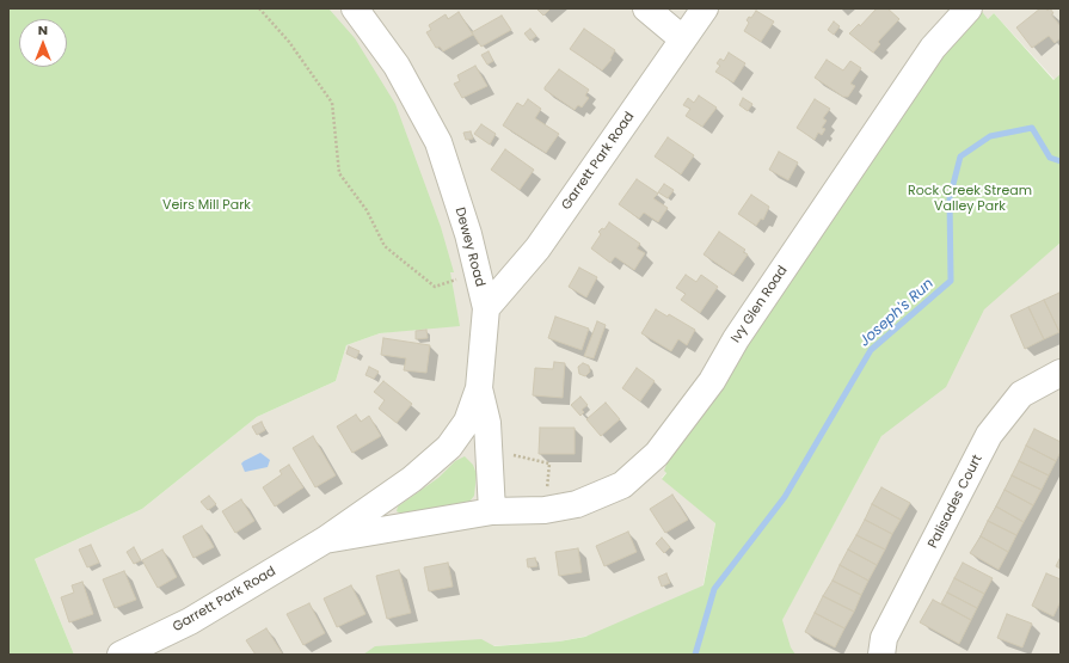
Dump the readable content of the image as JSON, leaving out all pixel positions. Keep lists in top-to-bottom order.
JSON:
{
  "streets": {
    "street": [
      "Garrett Park Road",
      "Dewey Road",
      "Ivy Glen Road",
      "Palisades Court"
    ]
  },
  "crossings": [
    ["Garrett Park Road", "Dewey Road"],
    ["Garrett Park Road", "Ivy Glen Road"],
    ["Dewey Road", "Ivy Glen Road"]
  ],
  "water": ["Joseph's Run"],
  "parks": ["Rock Creek Stream Valley Park", "Veirs Mill Park"],
  "north": "top"
}
